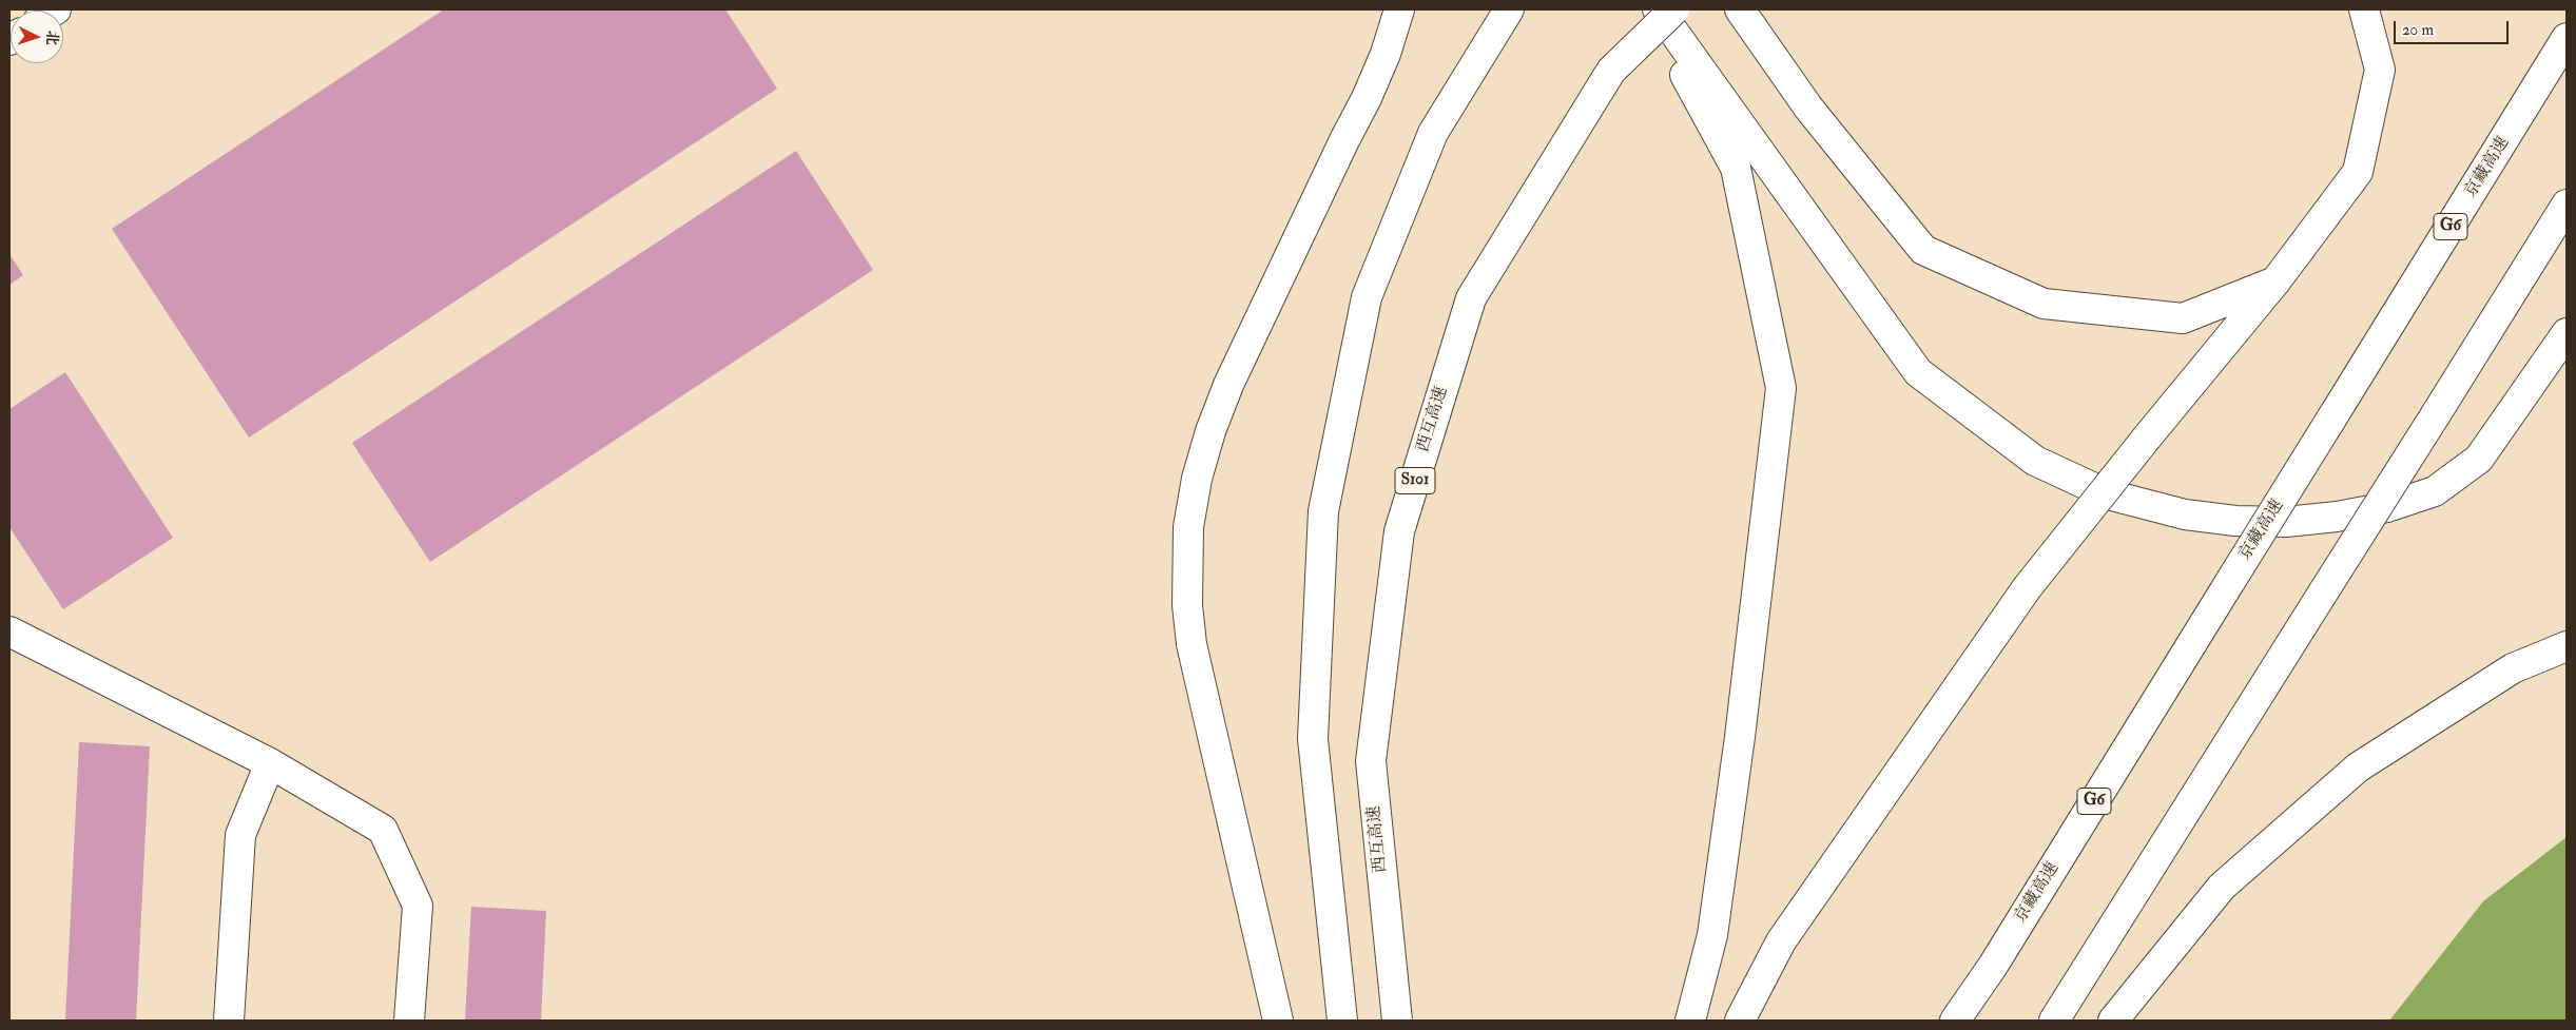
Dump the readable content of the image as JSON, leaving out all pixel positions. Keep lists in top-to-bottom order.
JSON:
{
  "streets": {
    "main road": [
      "京藏高速",
      "G6",
      "西互高速",
      "S101"
    ]
  },
  "scale_bar": "20 m",
  "north": "right"
}
